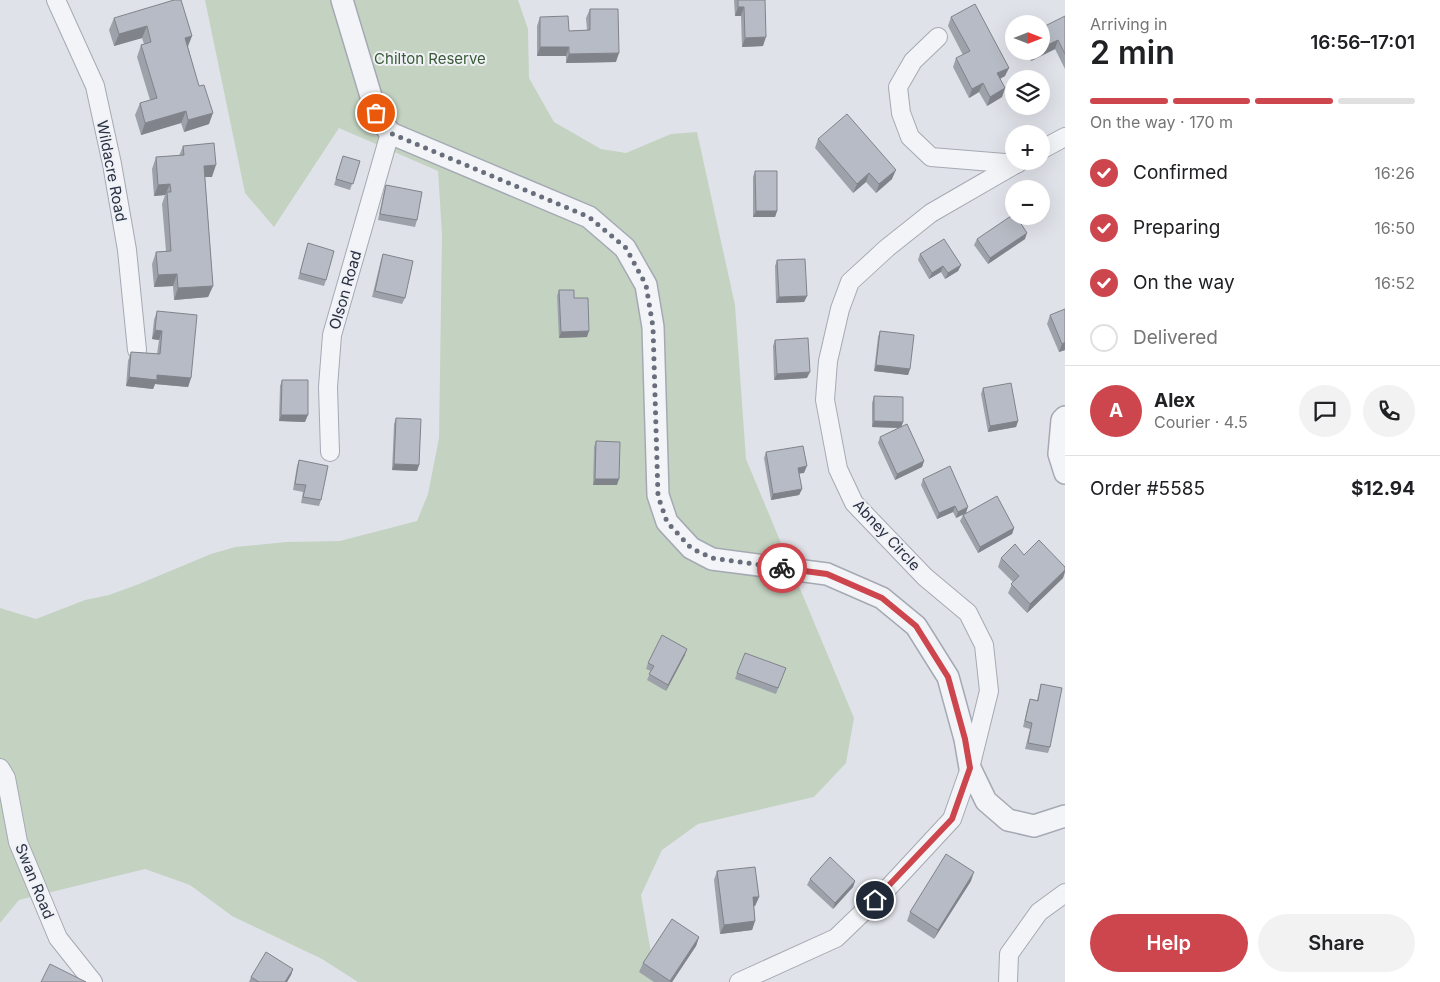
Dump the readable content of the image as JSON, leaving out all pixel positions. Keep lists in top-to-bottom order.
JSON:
{
  "streets": {
    "street": [
      "Wildacre Road",
      "Olson Road",
      "Abney Circle",
      "Swan Road"
    ]
  },
  "parks": ["Chilton Reserve"],
  "north": "right",
  "page": {
    "heading": ["2 min", "Arriving in", "16:56–17:01"],
    "panel": [
      "Alex",
      "Courier · 4.5",
      "Order #5585",
      "$12.94"
    ],
    "map_buttons": ["+", "−"],
    "bar": "On the way · 170 m",
    "list": [
      ["Confirmed", "16:26"],
      ["Preparing", "16:50"],
      ["On the way", "16:52"],
      "Delivered"
    ],
    "round": "A",
    "buttons": ["Help", "Share"]
  }
}
